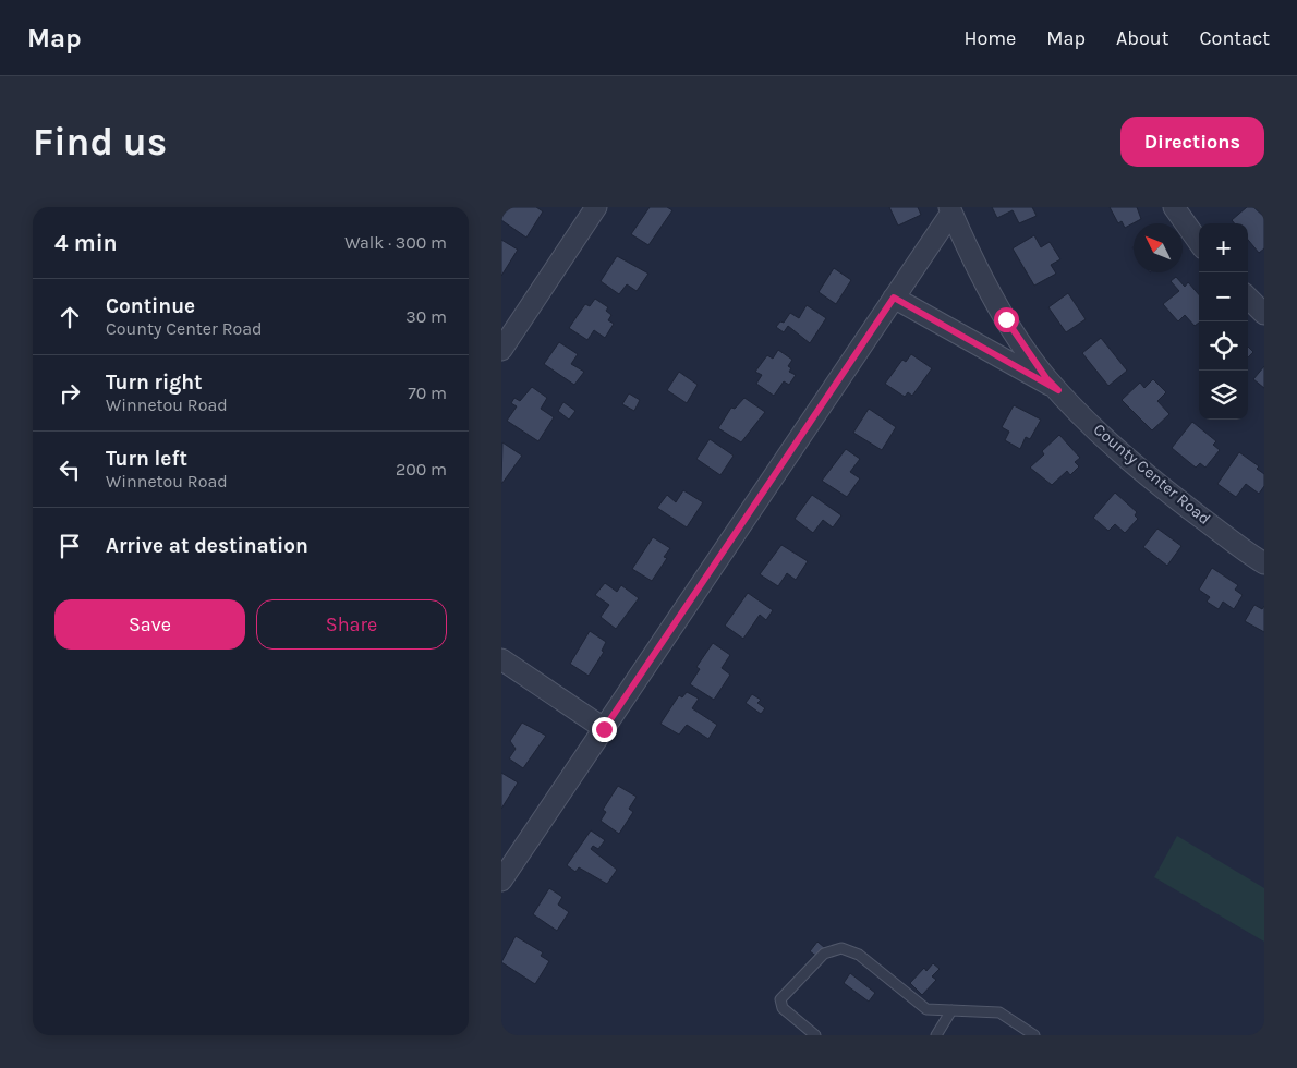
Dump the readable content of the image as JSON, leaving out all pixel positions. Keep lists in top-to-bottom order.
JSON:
{
  "streets": {
    "street": ["County Center Road"]
  },
  "north": "top left",
  "page": {
    "header": "Map",
    "nav": [
      "Home",
      "Map",
      "About",
      "Contact"
    ],
    "buttons": [
      "Directions",
      ["Save", "Share"]
    ],
    "title": "Find us",
    "heading": ["4 min", "Walk · 300 m"],
    "map_buttons": ["+", "−"],
    "list": [
      ["Continue", "County Center Road", "30 m"],
      ["Turn right", "Winnetou Road", "70 m"],
      ["Turn left", "Winnetou Road", "200 m"],
      "Arrive at destination"
    ]
  }
}
